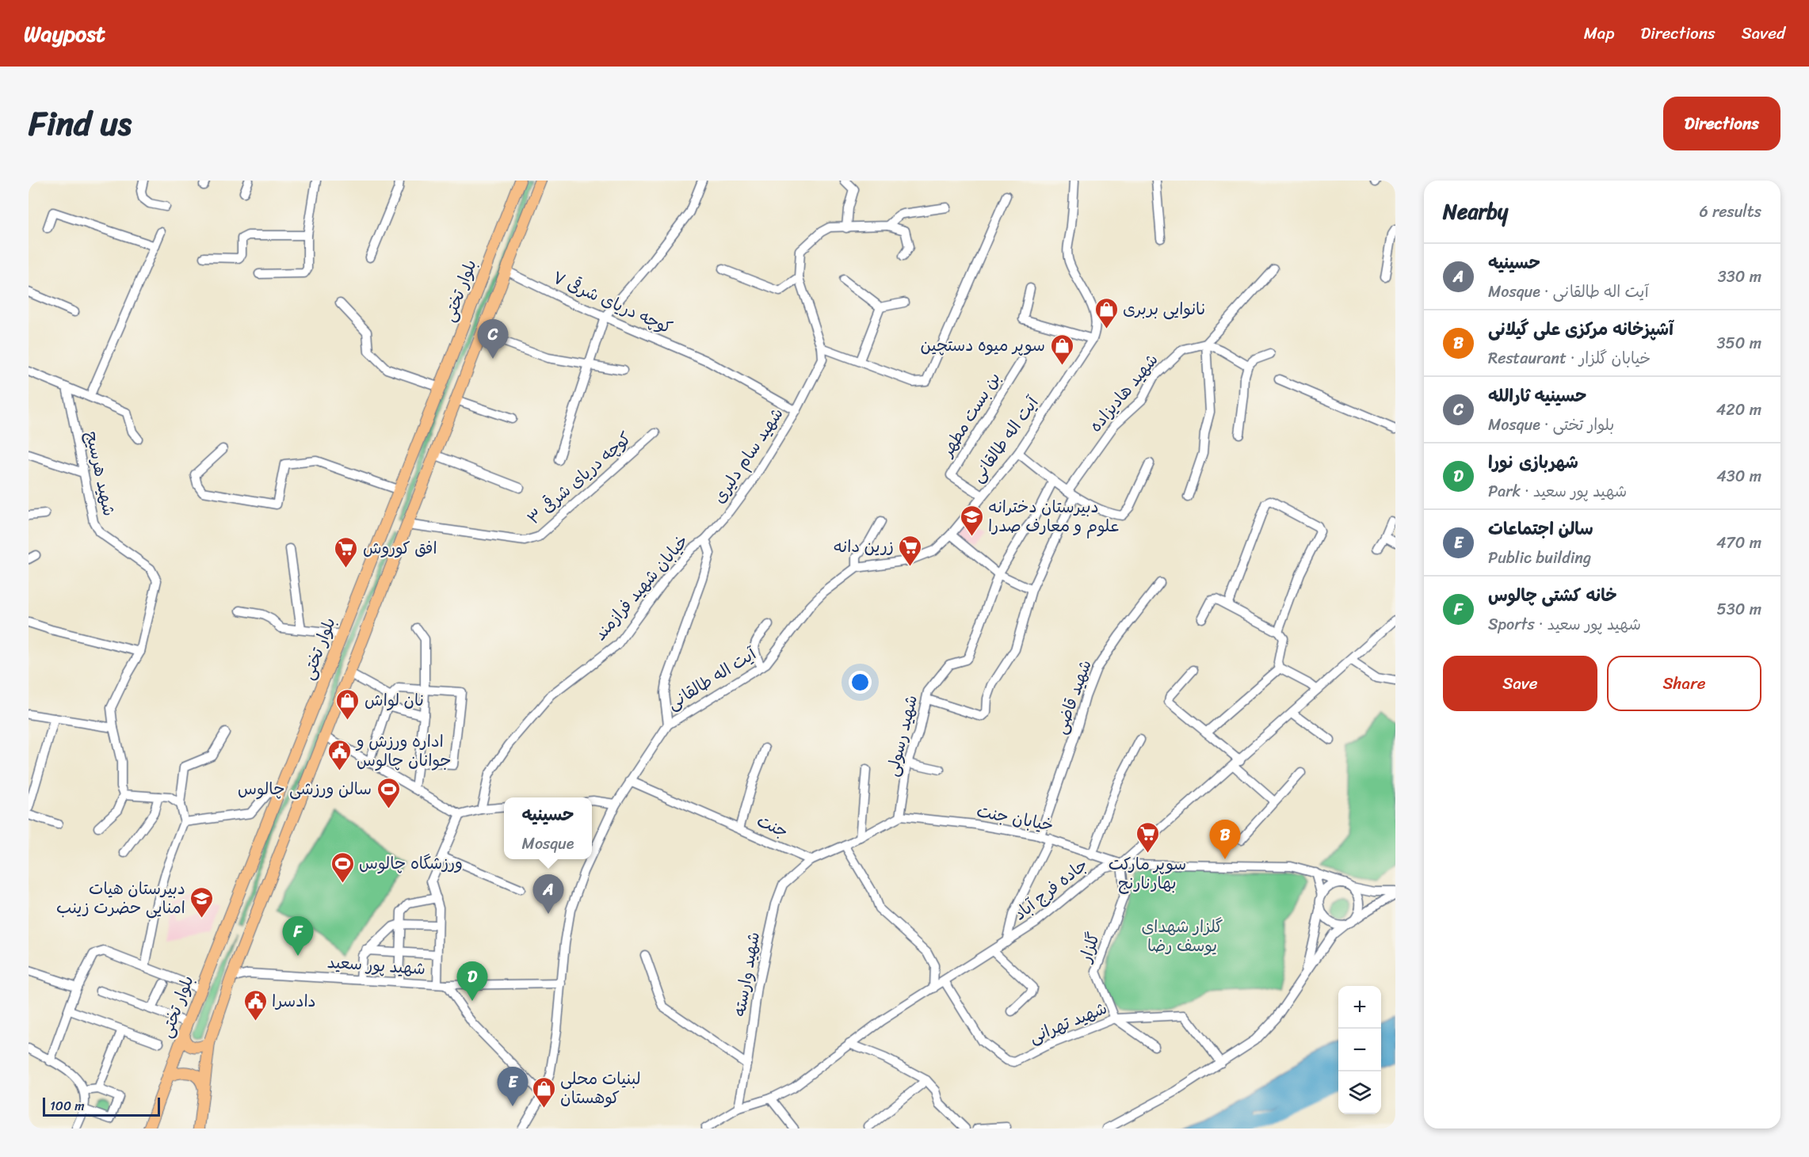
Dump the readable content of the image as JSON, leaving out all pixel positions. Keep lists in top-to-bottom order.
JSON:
{
  "streets": {
    "main road": ["بلوار تختی"],
    "street": [
      "کوچه دریای شرقی ۷",
      "شهید هادیزاده",
      "بن بست مطهر",
      "آیت اله طالقانی",
      "شهید سام دلیری",
      "شهید هرسیج",
      "کوچه دریای شرقی ۳",
      "خیابان شهید فرازمند",
      "شهید قاضی",
      "شهید رسولی",
      "خیابان جنت",
      "جنت",
      "جاده فرج آباد",
      "گلزار",
      "شهید پور سعید",
      "شهید وارسته",
      "شهید تهرانی"
    ]
  },
  "crossings": [
    ["کوچه دریای شرقی ۷", "شهید سام دلیری"],
    ["شهید هادیزاده", "شهید رسولی"],
    ["بن بست مطهر", "آیت اله طالقانی"],
    ["آیت اله طالقانی", "جنت"],
    ["آیت اله طالقانی", "شهید پور سعید"],
    ["شهید سام دلیری", "خیابان شهید فرازمند"],
    ["شهید قاضی", "خیابان جنت"],
    ["شهید رسولی", "خیابان جنت"],
    ["خیابان جنت", "جاده فرج آباد"],
    ["خیابان جنت", "گلزار"],
    ["جنت", "شهید وارسته"],
    ["جاده فرج آباد", "گلزار"],
    ["جاده فرج آباد", "شهید وارسته"],
    ["جاده فرج آباد", "شهید تهرانی"],
    ["گلزار", "شهید تهرانی"]
  ],
  "parks": ["گلزار شهدای یوسف رضا"],
  "places": {
    "shop": [
      "نانوایی بربری",
      "سوپر میوه دستچین",
      "نان لواش",
      "لبنیات محلی کوهستان"
    ],
    "school or university": ["دبیرستان دخترانه علوم و معارف صدرا", "دبیرستان هیات امنایی حضرت زینب"],
    "supermarket": ["زرین دانه", "افق کوروش", "سوپر مارکت بهارنارنج"],
    "public building": ["اداره ورزش و جوانان چالوس", "دادسرا"],
    "sports": ["سالن ورزشی چالوس", "ورزشگاه چالوس"]
  },
  "scale_bar": "100 m",
  "page": {
    "header": "Waypost",
    "nav": ["Map", "Directions", "Saved"],
    "title": "Find us",
    "buttons": [
      "Directions",
      ["Save", "Share"]
    ],
    "heading": ["Nearby", "6 results"],
    "list": [
      {
        "mark": "A",
        "name": "حسینیه",
        "note": "Mosque · آیت اله طالقانی",
        "value": "330 m"
      },
      {
        "mark": "B",
        "name": "آشپزخانه مرکزی علی گیلانی",
        "note": "Restaurant · خیابان گلزار",
        "value": "350 m"
      },
      {
        "mark": "C",
        "name": "حسینیه ثارالله",
        "note": "Mosque · بلوار تختی",
        "value": "420 m"
      },
      {
        "mark": "D",
        "name": "شهربازی نورا",
        "note": "Park · شهید پور سعید",
        "value": "430 m"
      },
      {
        "mark": "E",
        "name": "سالن اجتماعات",
        "note": "Public building",
        "value": "470 m"
      },
      {
        "mark": "F",
        "name": "خانه کشتی چالوس",
        "note": "Sports · شهید پور سعید",
        "value": "530 m"
      }
    ],
    "pins": [
      "C",
      "B",
      "A",
      "F",
      "D",
      "E"
    ],
    "popup": ["حسینیه", "Mosque"],
    "map_buttons": ["+", "−"],
    "scale": "100 m"
  }
}
